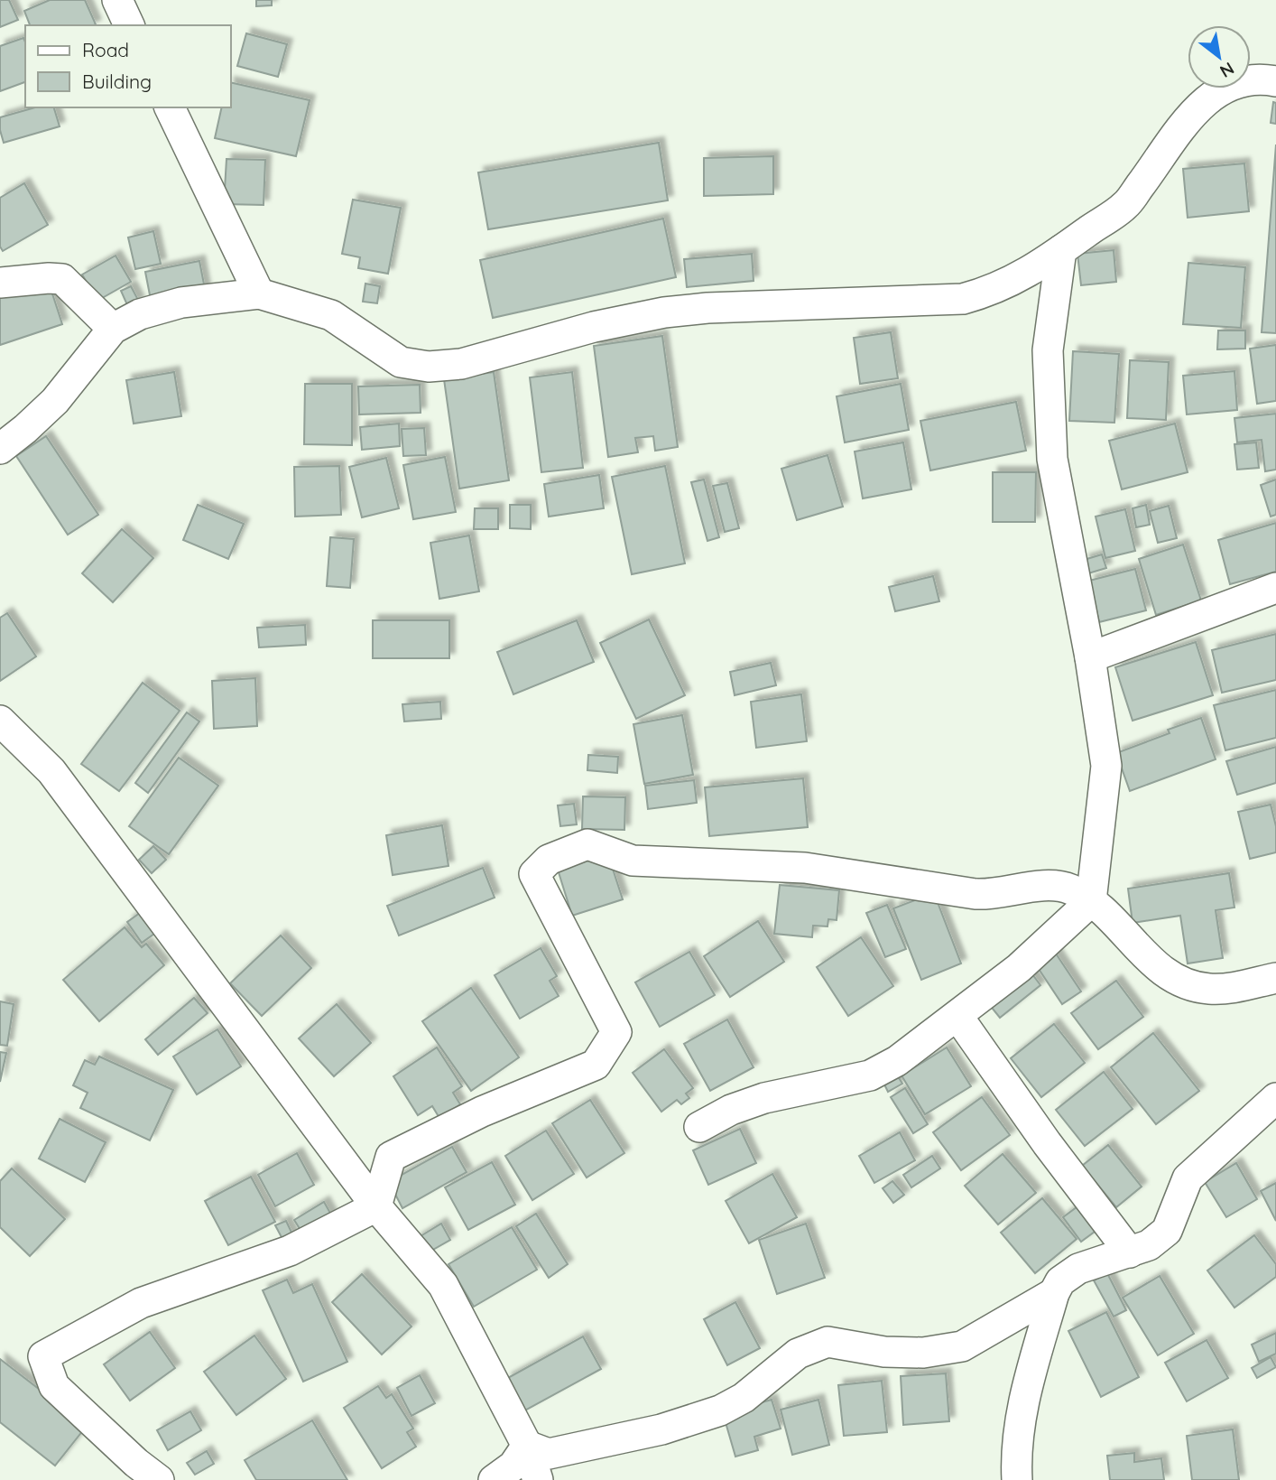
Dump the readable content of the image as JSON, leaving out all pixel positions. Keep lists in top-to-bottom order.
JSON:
{
  "legend": ["Road", "Building"],
  "north": "bottom right"
}
